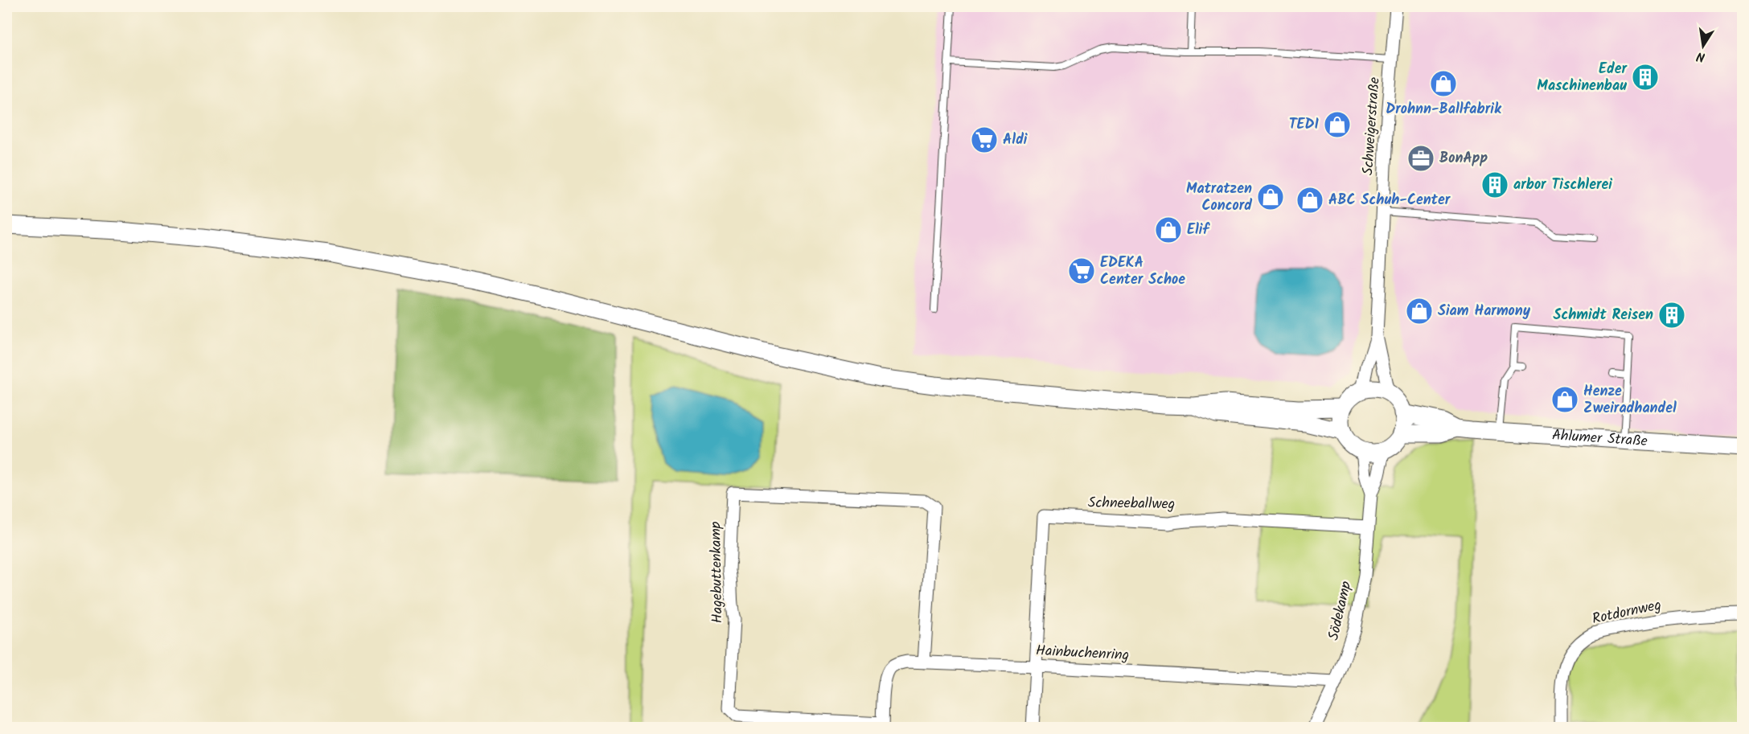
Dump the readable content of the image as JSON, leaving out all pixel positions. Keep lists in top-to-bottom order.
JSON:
{
  "streets": {
    "main road": ["Ahlumer Straße"],
    "street": [
      "Schweigerstraße",
      "Schneeballweg",
      "Hagebuttenkamp",
      "Södekamp",
      "Rotdornweg",
      "Hainbuchenring"
    ]
  },
  "crossings": [
    ["Schweigerstraße", "Ahlumer Straße"],
    ["Schweigerstraße", "Södekamp"],
    ["Ahlumer Straße", "Södekamp"],
    ["Schneeballweg", "Södekamp"],
    ["Schneeballweg", "Hainbuchenring"],
    ["Hagebuttenkamp", "Hainbuchenring"],
    ["Södekamp", "Hainbuchenring"]
  ],
  "places": {
    "building": ["Eder Maschinenbau", "arbor Tischlerei", "Schmidt Reisen"],
    "shop": [
      "Drohnn-Ballfabrik",
      "TEDI",
      "Matratzen Concord",
      "ABC Schuh-Center",
      "Elif",
      "Siam Harmony",
      "Henze Zweiradhandel"
    ],
    "supermarket": ["Aldi", "EDEKA Center Schoe"],
    "office": ["BonApp"]
  },
  "north": "bottom"
}
